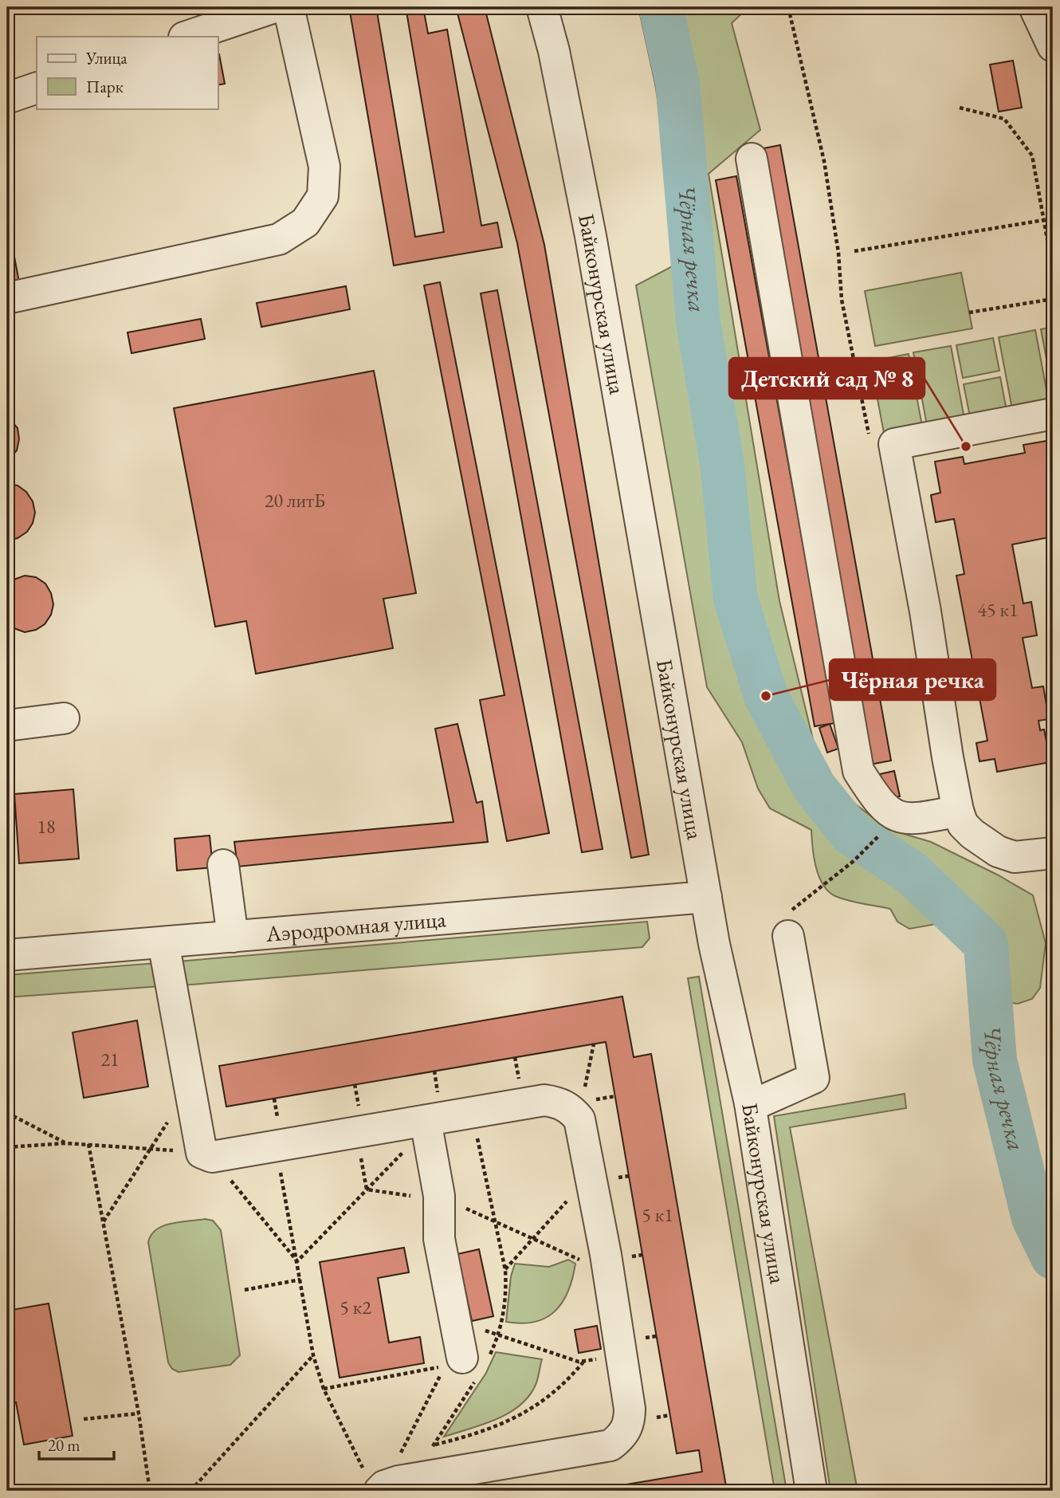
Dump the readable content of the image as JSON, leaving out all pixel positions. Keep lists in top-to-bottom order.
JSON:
{
  "streets": {
    "street": ["Байконурская улица", "Аэродромная улица"]
  },
  "crossings": [
    ["Байконурская улица", "Аэродромная улица"]
  ],
  "water": ["Чёрная речка"],
  "places": ["Детский сад № 8", "Чёрная речка"],
  "house_numbers": [
    "20 литБ",
    "45 к1",
    "18",
    "21",
    "5 к1",
    "5 к2"
  ],
  "legend": ["Улица", "Парк"],
  "scale_bar": "20 m"
}
